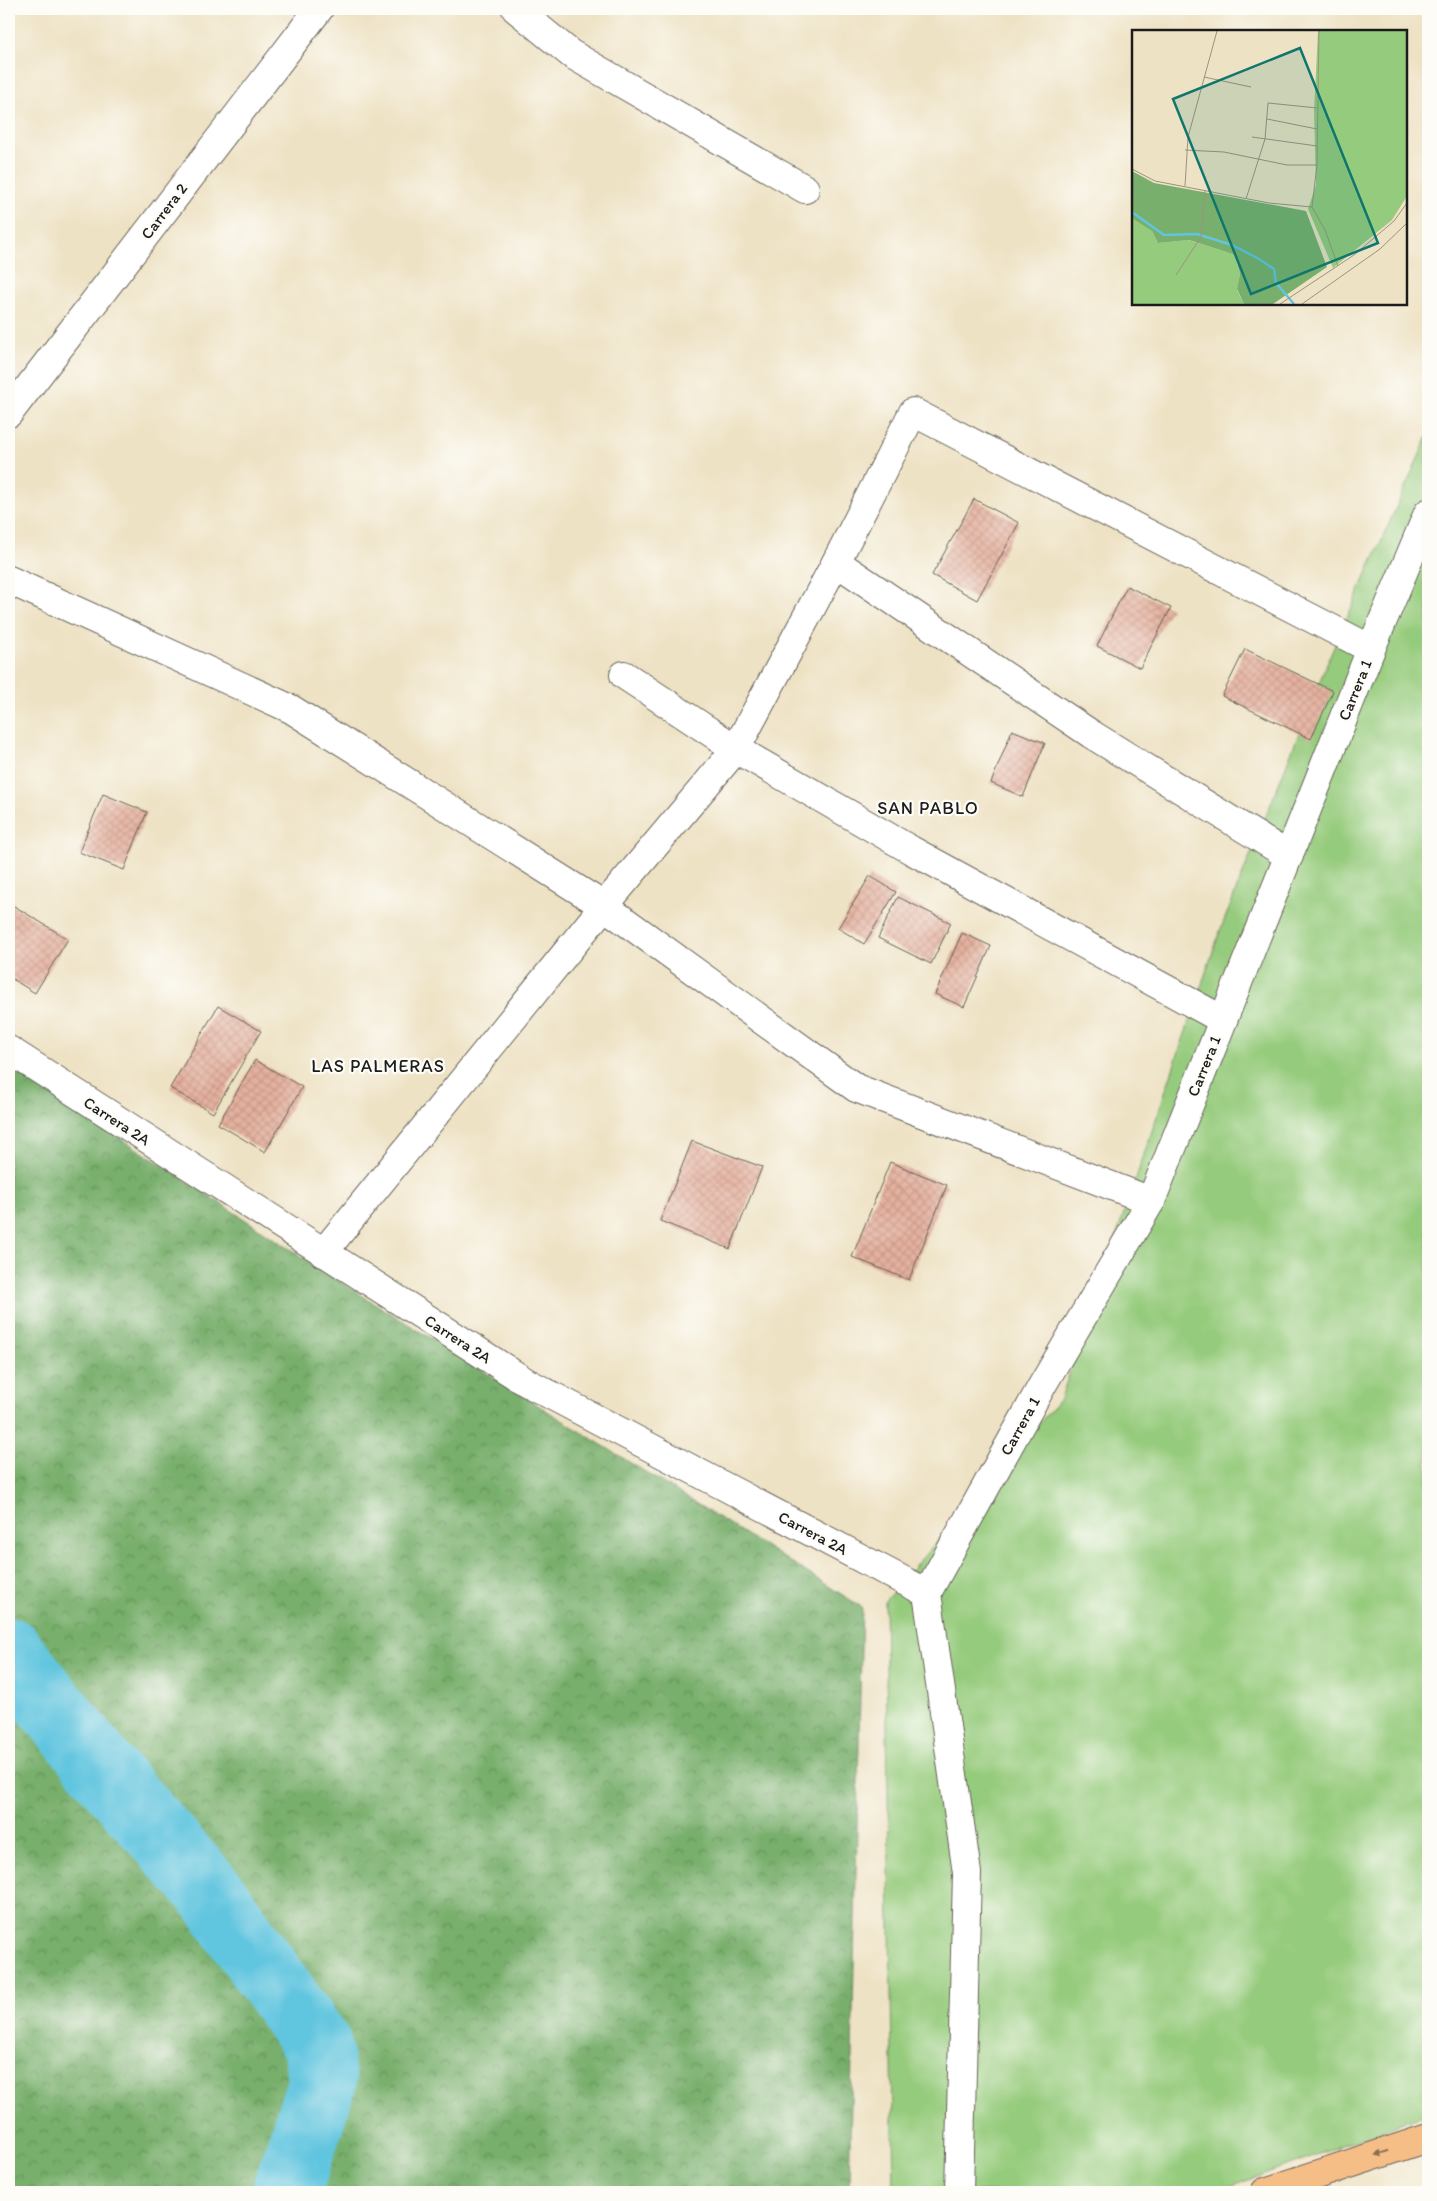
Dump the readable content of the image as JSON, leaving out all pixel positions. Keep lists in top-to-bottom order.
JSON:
{
  "streets": {
    "street": ["Carrera 2", "Carrera 1", "Carrera 2A"]
  },
  "crossings": [
    ["Carrera 1", "Carrera 2A"]
  ],
  "districts": ["SAN PABLO", "LAS PALMERAS"]
}
